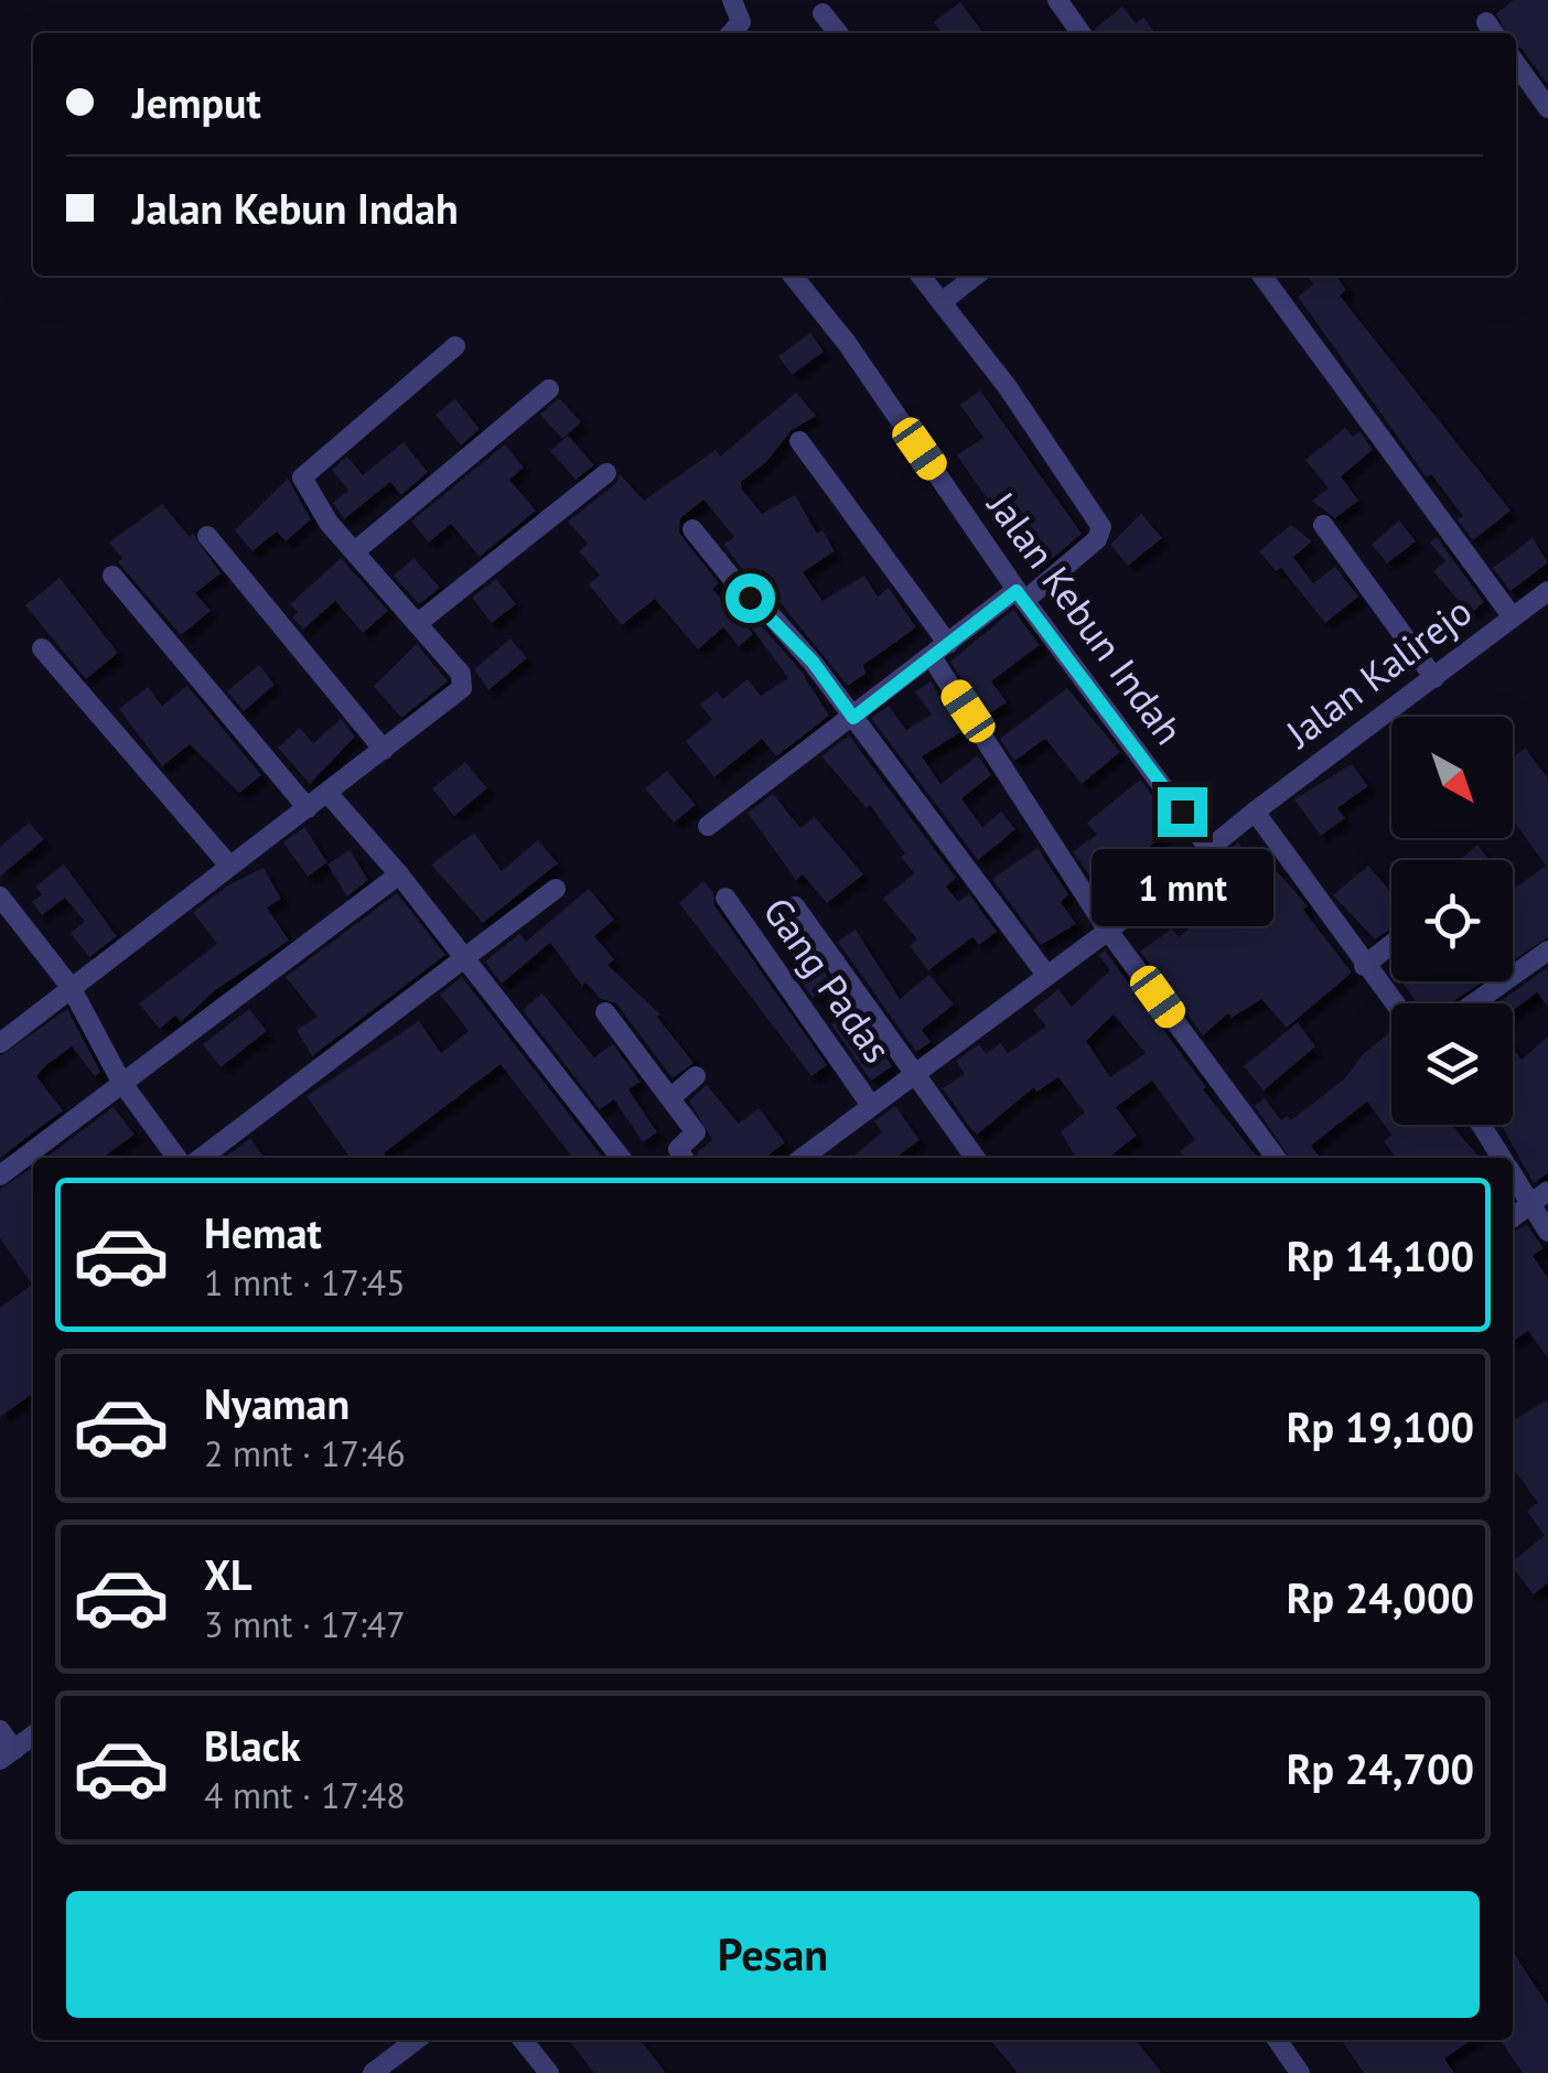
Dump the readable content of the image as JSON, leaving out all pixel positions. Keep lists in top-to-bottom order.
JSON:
{
  "streets": {
    "street": ["Jalan Kebun Indah", "Jalan Kalirejo", "Gang Padas"]
  },
  "crossings": [
    ["Jalan Kebun Indah", "Jalan Kalirejo"],
    ["Jalan Kalirejo", "Gang Padas"]
  ],
  "north": "bottom right",
  "page": {
    "banner": ["Jemput", "Jalan Kebun Indah"],
    "bubble": "1 mnt",
    "list": [
      {
        "name": "Hemat",
        "note": "1 mnt · 17:45",
        "value": "Rp 14,100"
      },
      {
        "name": "Nyaman",
        "note": "2 mnt · 17:46",
        "value": "Rp 19,100"
      },
      {
        "name": "XL",
        "note": "3 mnt · 17:47",
        "value": "Rp 24,000"
      },
      {
        "name": "Black",
        "note": "4 mnt · 17:48",
        "value": "Rp 24,700"
      }
    ],
    "buttons": "Pesan"
  }
}
